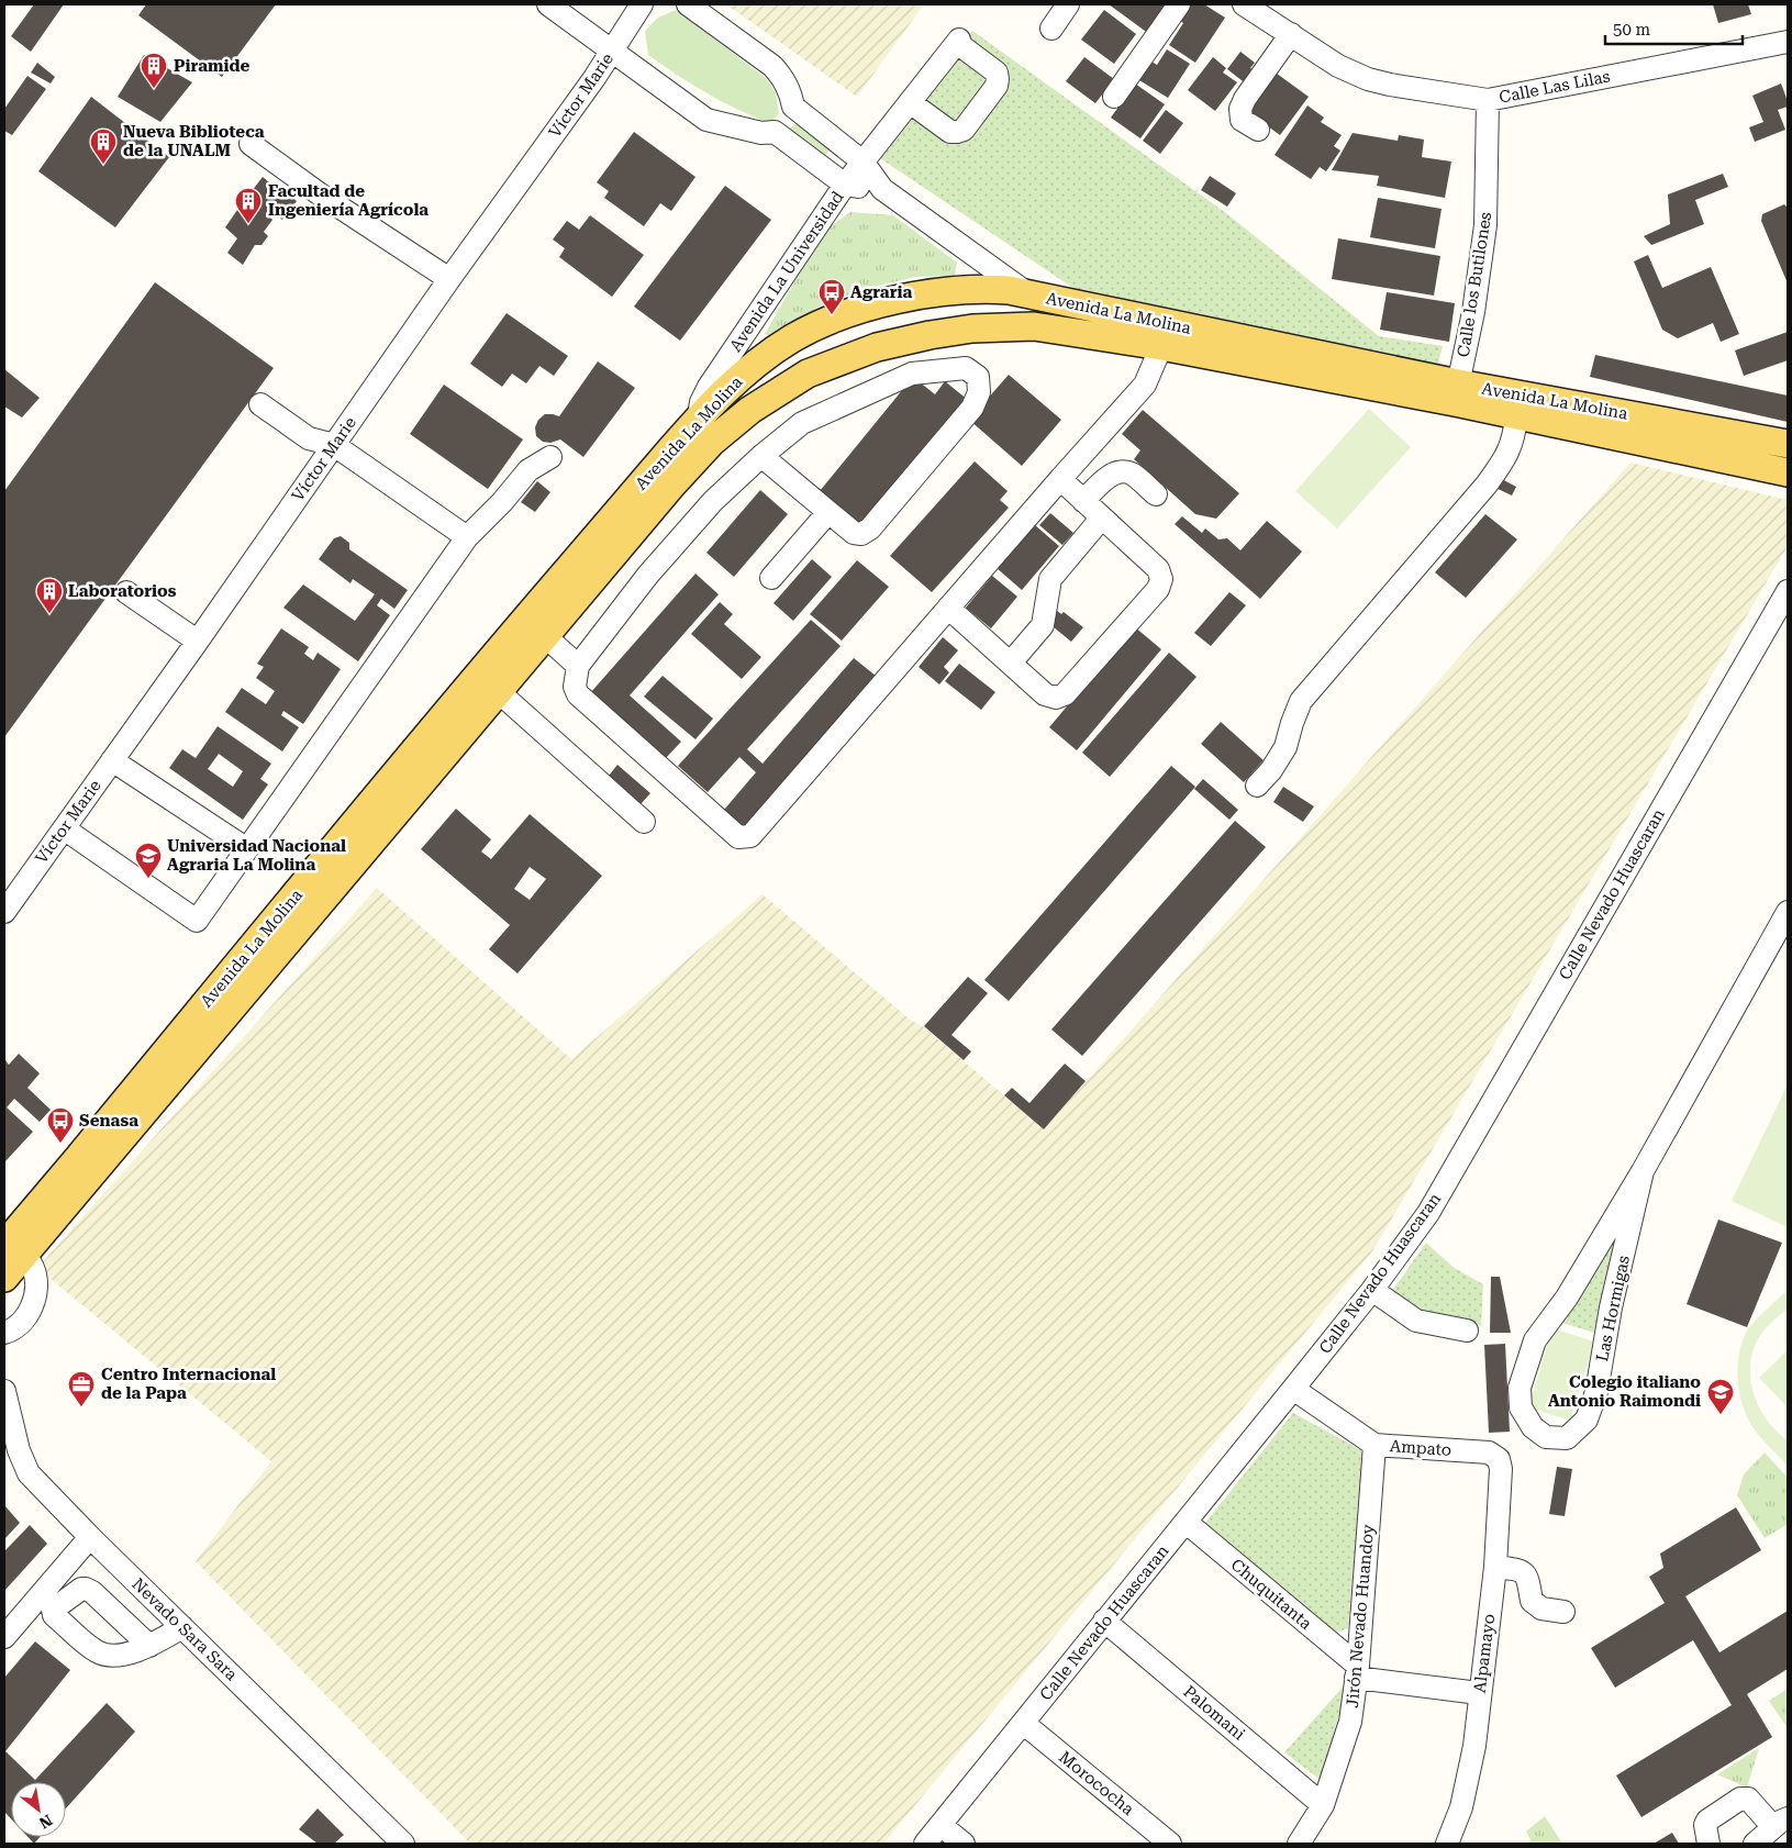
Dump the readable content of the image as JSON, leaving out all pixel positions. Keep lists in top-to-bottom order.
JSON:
{
  "streets": {
    "main road": ["Avenida La Molina"],
    "street": [
      "Calle Las Lilas",
      "Víctor Marie",
      "Avenida La Universidad",
      "Calle los Butilones",
      "Calle Nevado Huascaran",
      "Las Hormigas",
      "Ampato",
      "Chuquitanta",
      "Jirón Nevado Huandoy",
      "Nevado Sara Sara",
      "Alpamayo",
      "Palomani",
      "Morococha"
    ]
  },
  "crossings": [
    ["Calle Las Lilas", "Calle los Butilones"],
    ["Avenida La Universidad", "Avenida La Molina"],
    ["Calle los Butilones", "Avenida La Molina"],
    ["Calle Nevado Huascaran", "Ampato"],
    ["Calle Nevado Huascaran", "Chuquitanta"],
    ["Calle Nevado Huascaran", "Palomani"],
    ["Calle Nevado Huascaran", "Morococha"],
    ["Ampato", "Jirón Nevado Huandoy"],
    ["Ampato", "Alpamayo"],
    ["Chuquitanta", "Jirón Nevado Huandoy"],
    ["Jirón Nevado Huandoy", "Palomani"]
  ],
  "places": {
    "building": [
      "Piramide",
      "Nueva Biblioteca de la UNALM",
      "Facultad de Ingeniería Agrícola",
      "Laboratorios"
    ],
    "bus stop": ["Agraria", "Senasa"],
    "school or university": ["Universidad Nacional Agraria La Molina", "Colegio italiano Antonio Raimondi"],
    "office": ["Centro Internacional de la Papa"]
  },
  "scale_bar": "50 m",
  "north": "bottom right"
}
